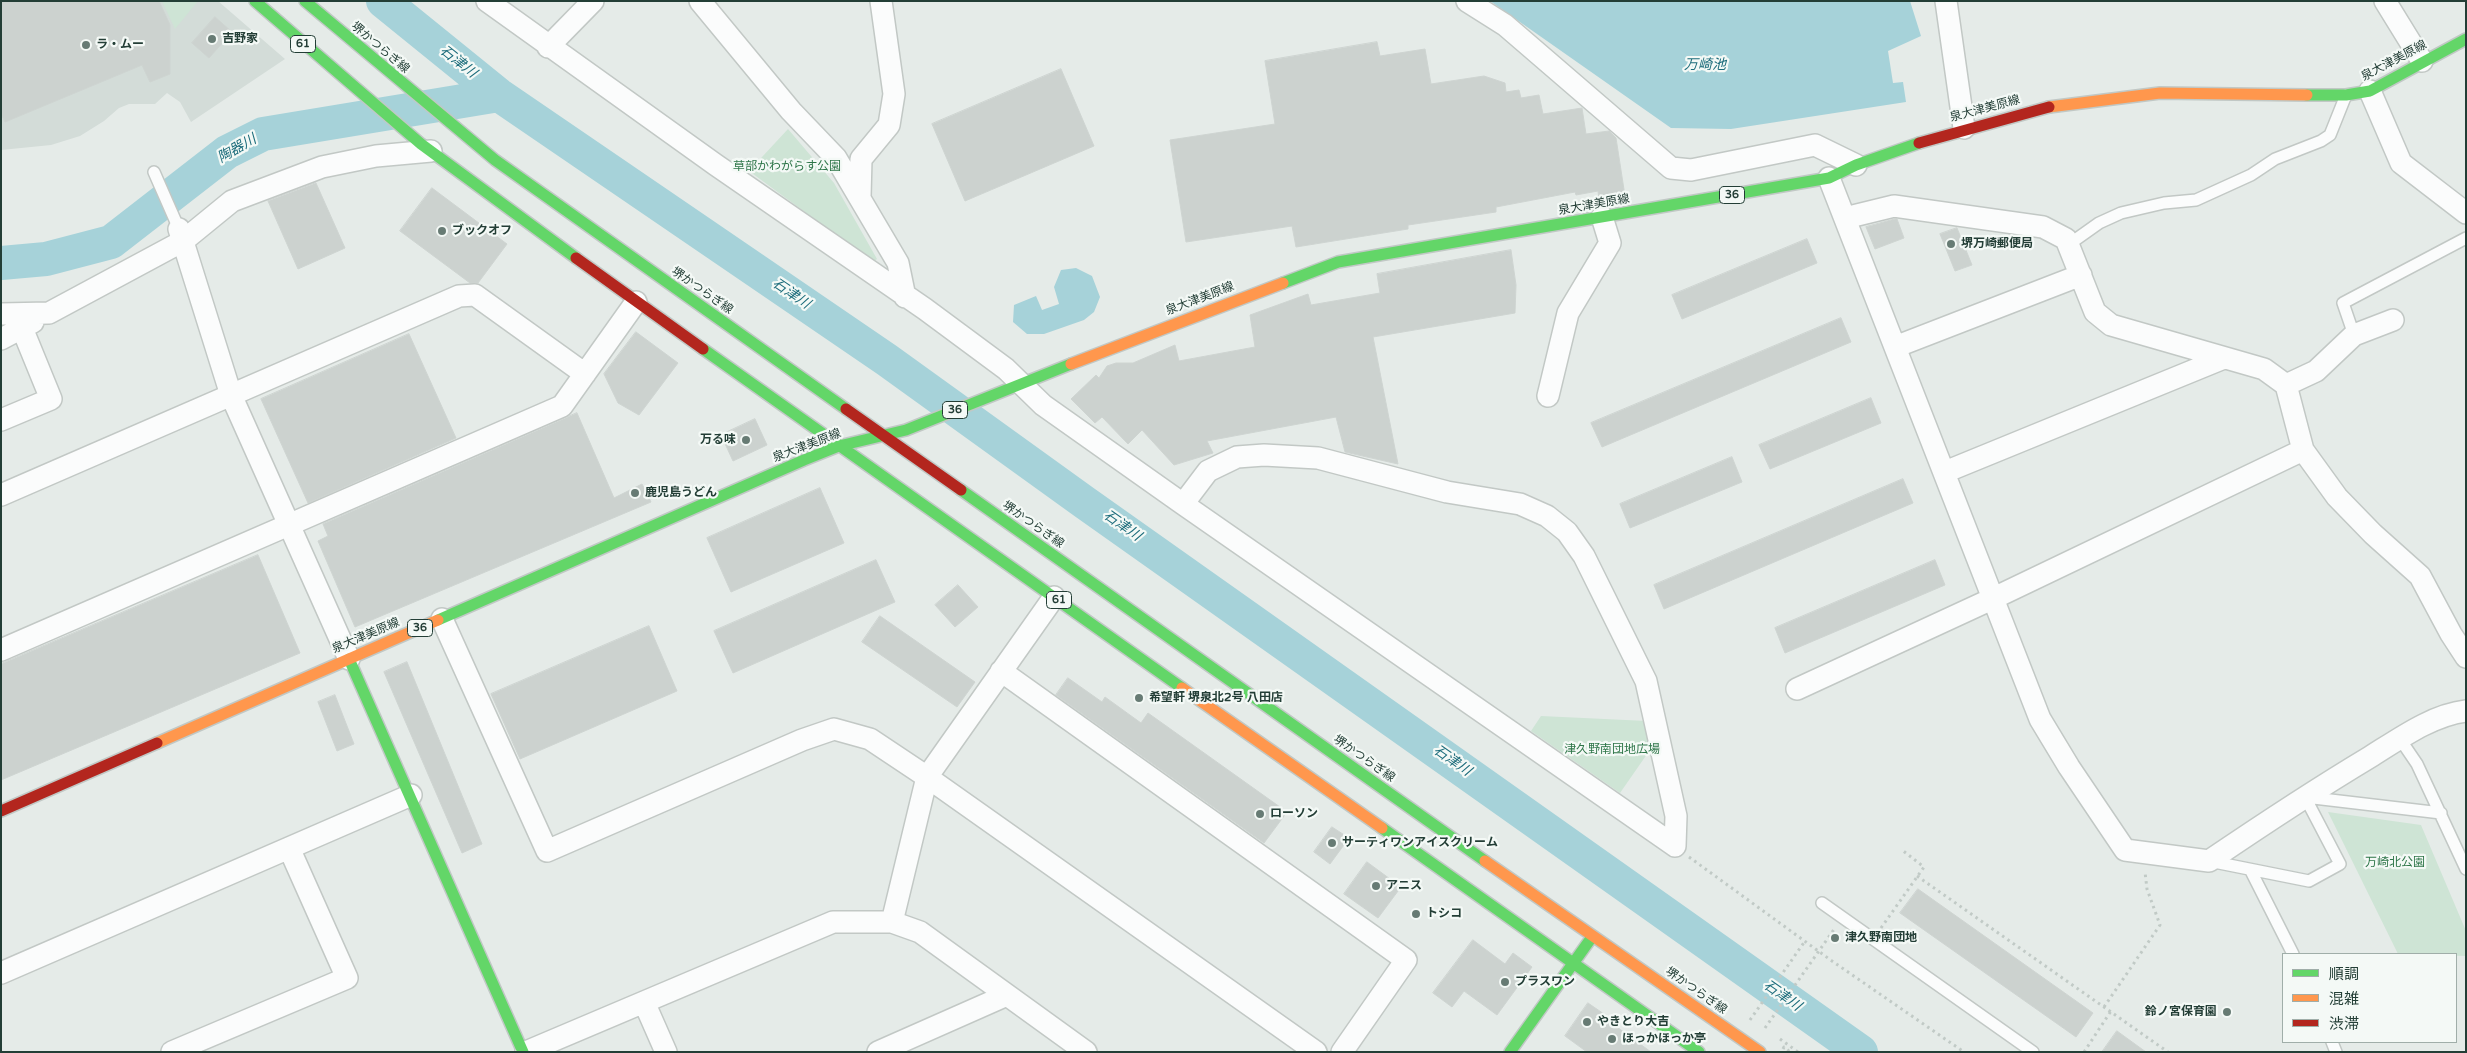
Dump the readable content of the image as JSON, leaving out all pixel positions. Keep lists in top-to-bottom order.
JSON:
{
  "streets": {
    "main road": [
      "61",
      "堺かつらぎ線",
      "泉大津美原線",
      "36"
    ]
  },
  "crossings": [
    ["61", "泉大津美原線"],
    ["堺かつらぎ線", "泉大津美原線"]
  ],
  "water": ["石津川", "万崎池", "陶器川"],
  "parks": ["草部かわがらす公園", "津久野南団地広場", "万崎北公園"],
  "places": [
    "吉野家",
    "ラ・ムー",
    "ブックオフ",
    "堺万崎郵便局",
    "万る味",
    "鹿児島うどん",
    "希望軒 堺泉北2号 八田店",
    "ローソン",
    "サーティワンアイスクリーム",
    "アニス",
    "トシコ",
    "津久野南団地",
    "プラスワン",
    "鈴ノ宮保育園",
    "やきとり大吉",
    "ほっかほっか亭"
  ],
  "legend": ["順調", "混雑", "渋滞"]
}
